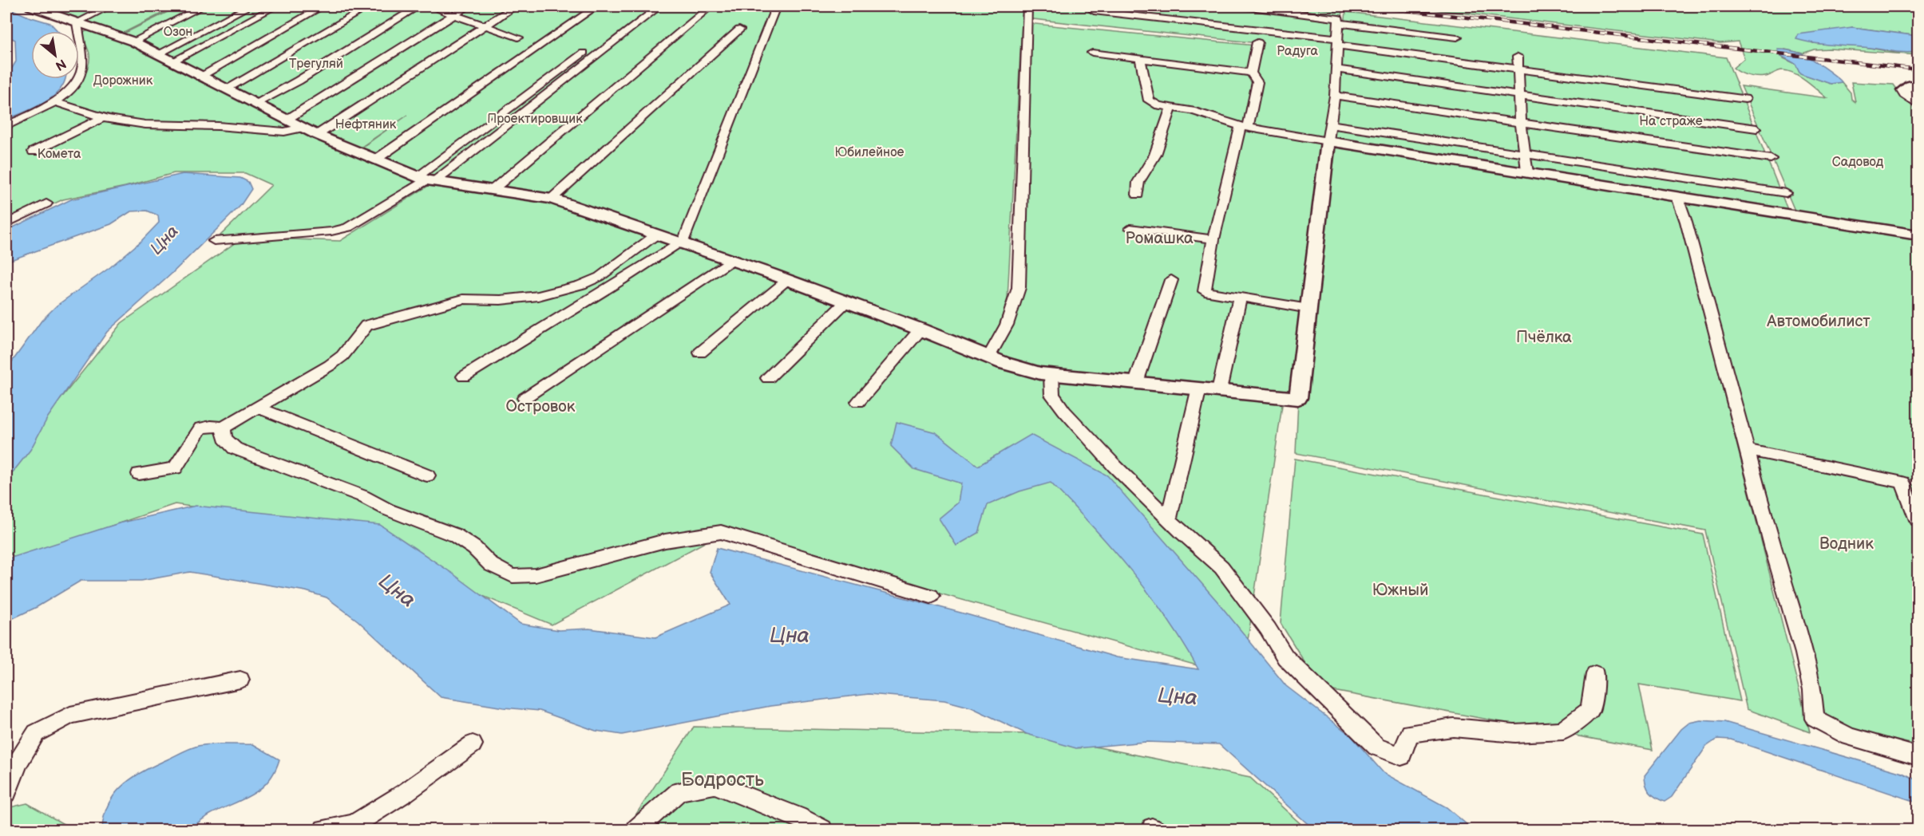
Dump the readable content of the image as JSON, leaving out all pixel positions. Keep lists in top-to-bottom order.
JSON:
{
  "water": ["Цна"],
  "parks": [
    "Озон",
    "Радуга",
    "Трегуляй",
    "Дорожник",
    "Проектировщик",
    "На страже",
    "Нефтяник",
    "Юбилейное",
    "Комета",
    "Садовод",
    "Ромашка",
    "Автомобилист",
    "Пчёлка",
    "Островок",
    "Водник",
    "Южный",
    "Бодрость"
  ],
  "north": "bottom right"
}
